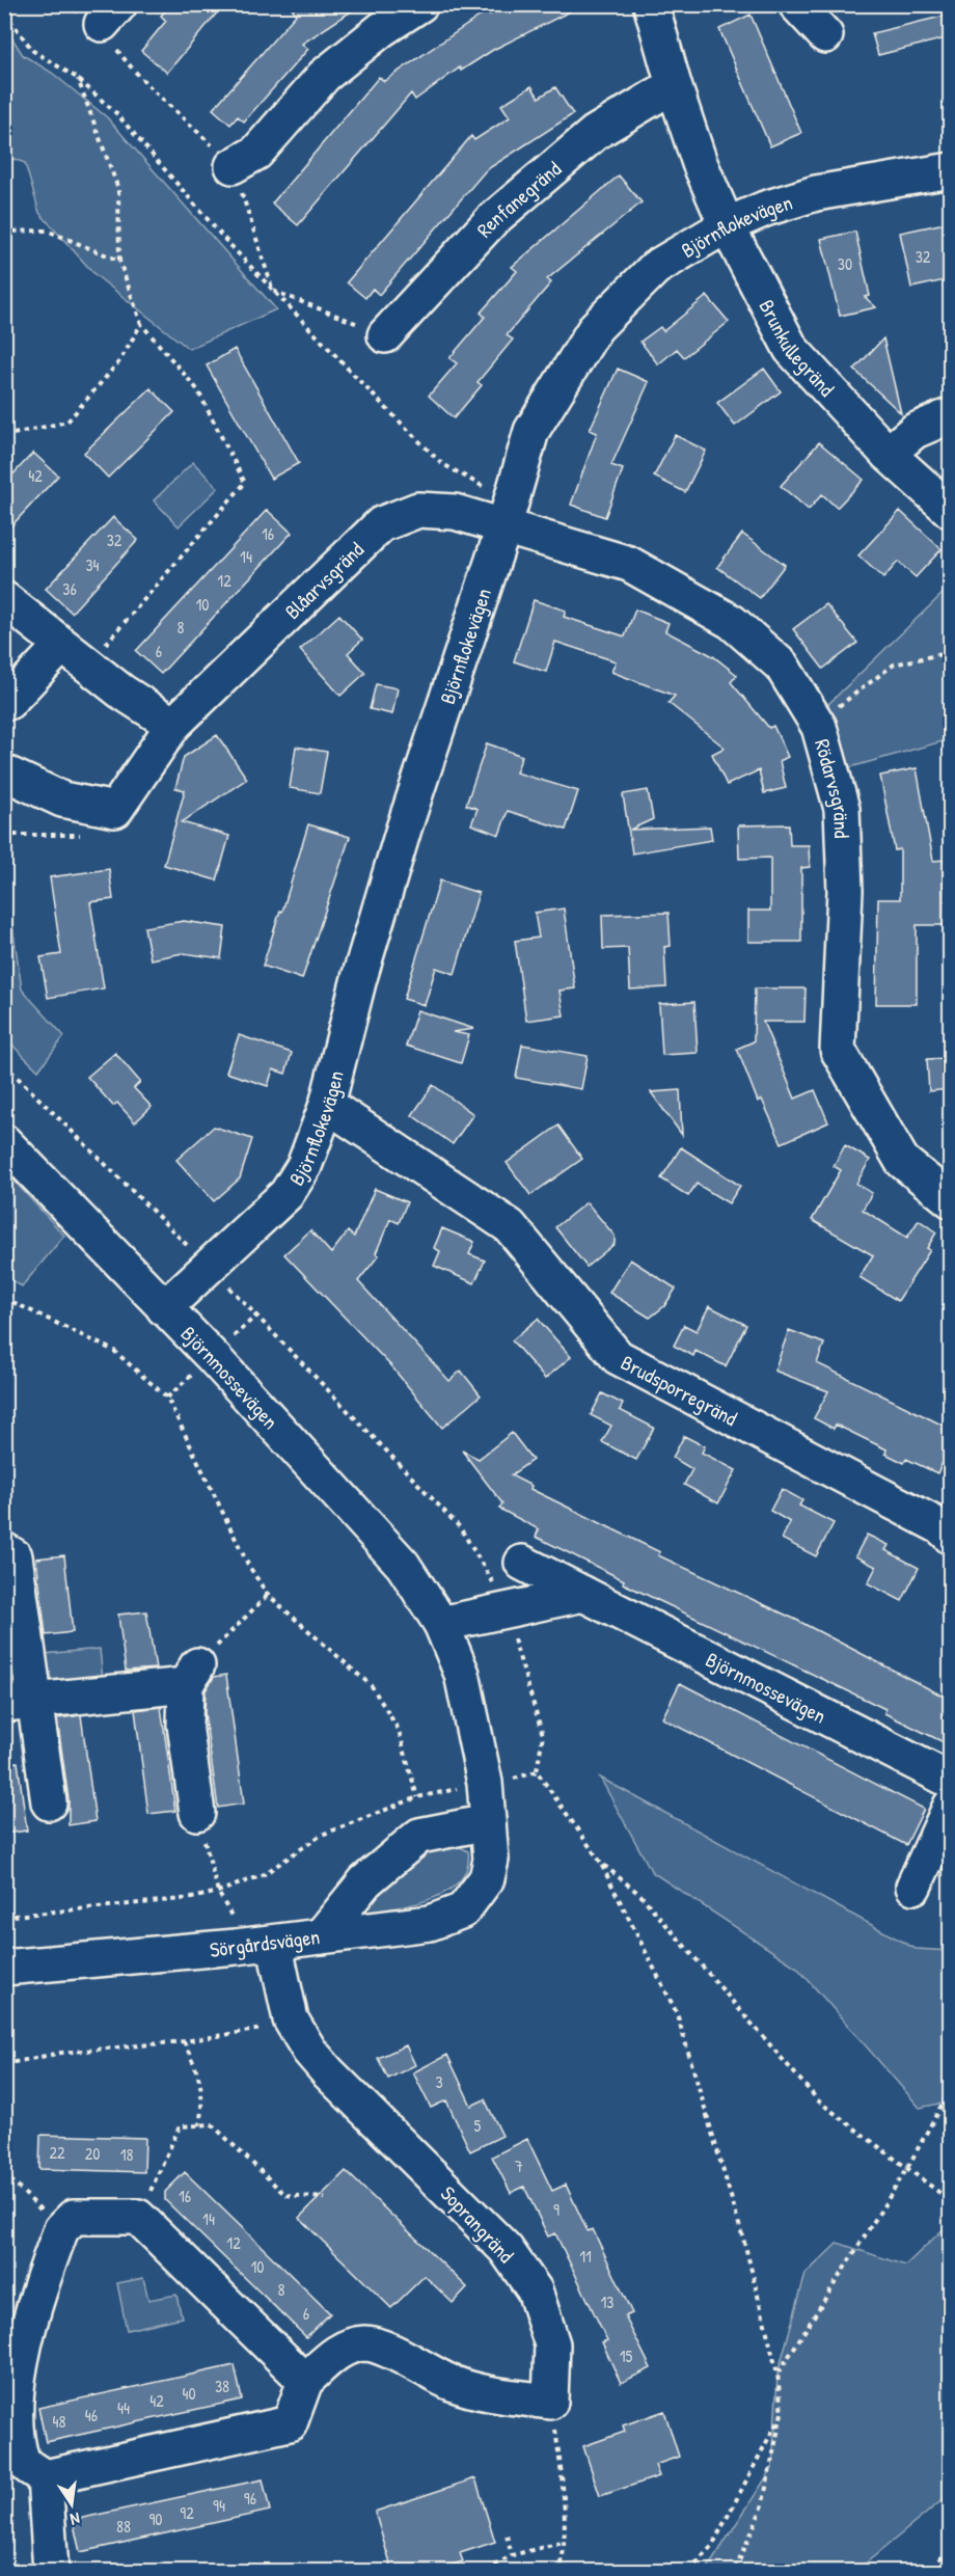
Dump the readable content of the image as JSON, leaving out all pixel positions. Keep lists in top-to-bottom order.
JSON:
{
  "streets": {
    "street": [
      "Renfanegränd",
      "Björnflokevägen",
      "Brunkullegränd",
      "Blåarvsgränd",
      "Rödarvsgränd",
      "Björnmossevägen",
      "Brudsporregränd",
      "Sörgårdsvägen",
      "Soprangränd"
    ]
  },
  "crossings": [
    ["Björnflokevägen", "Brunkullegränd"],
    ["Björnflokevägen", "Blåarvsgränd"],
    ["Björnflokevägen", "Rödarvsgränd"],
    ["Björnflokevägen", "Björnmossevägen"],
    ["Björnflokevägen", "Brudsporregränd"],
    ["Blåarvsgränd", "Rödarvsgränd"],
    ["Björnmossevägen", "Sörgårdsvägen"],
    ["Sörgårdsvägen", "Soprangränd"]
  ],
  "house_numbers": [
    "32",
    "30",
    "42",
    "16",
    "32",
    "14",
    "34",
    "12",
    "36",
    "10",
    "8",
    "6",
    "3",
    "5",
    "22",
    "20",
    "18",
    "7",
    "16",
    "9",
    "14",
    "12",
    "11",
    "10",
    "8",
    "13",
    "6",
    "15",
    "38",
    "40",
    "42",
    "44",
    "46",
    "48",
    "96",
    "94",
    "92",
    "90",
    "88"
  ],
  "north": "bottom"
}
